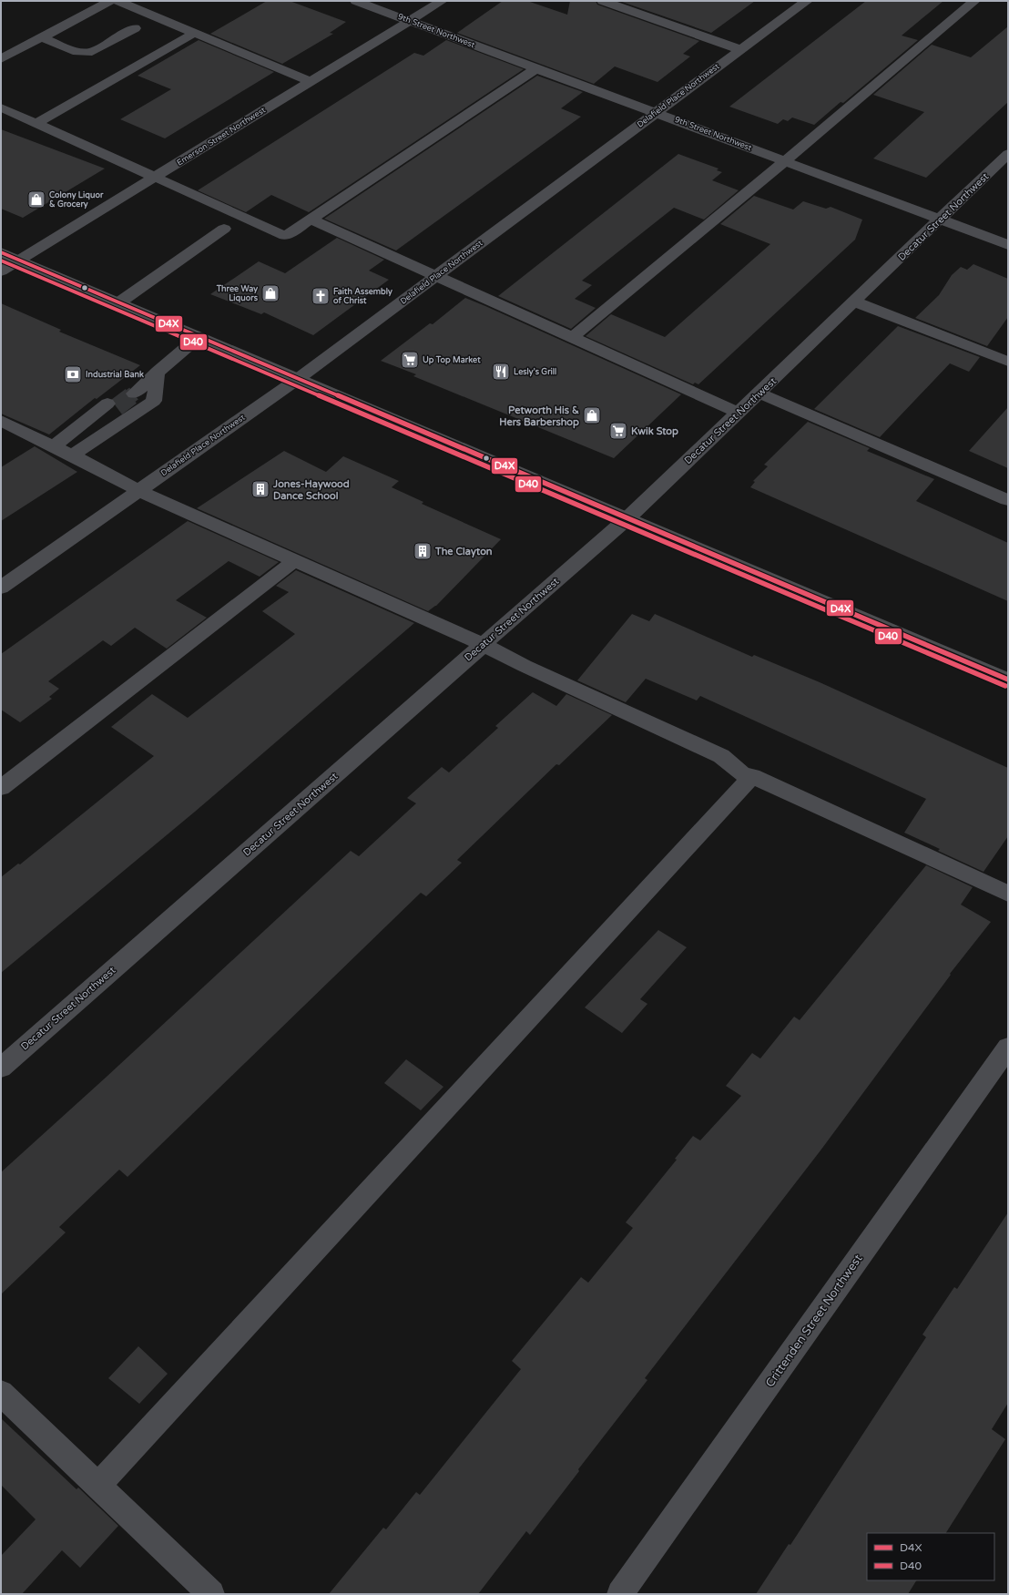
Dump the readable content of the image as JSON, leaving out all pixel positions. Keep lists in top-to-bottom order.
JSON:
{
  "streets": {
    "street": [
      "9th Street Northwest",
      "Delafield Place Northwest",
      "Emerson Street Northwest",
      "Decatur Street Northwest",
      "Crittenden Street Northwest"
    ]
  },
  "crossings": [
    ["9th Street Northwest", "Delafield Place Northwest"],
    ["9th Street Northwest", "Emerson Street Northwest"],
    ["9th Street Northwest", "Decatur Street Northwest"]
  ],
  "places": {
    "shop": ["Colony Liquor & Grocery", "Three Way Liquors", "Petworth His & Hers Barbershop"],
    "church": ["Faith Assembly of Christ"],
    "supermarket": ["Up Top Market", "Kwik Stop"],
    "restaurant": ["Lesly's Grill"],
    "bank": ["Industrial Bank"],
    "building": ["Jones-Haywood Dance School", "The Clayton"]
  },
  "lines": ["transit line D4X", "transit line D40"],
  "legend": ["D4X", "D40"]
}
